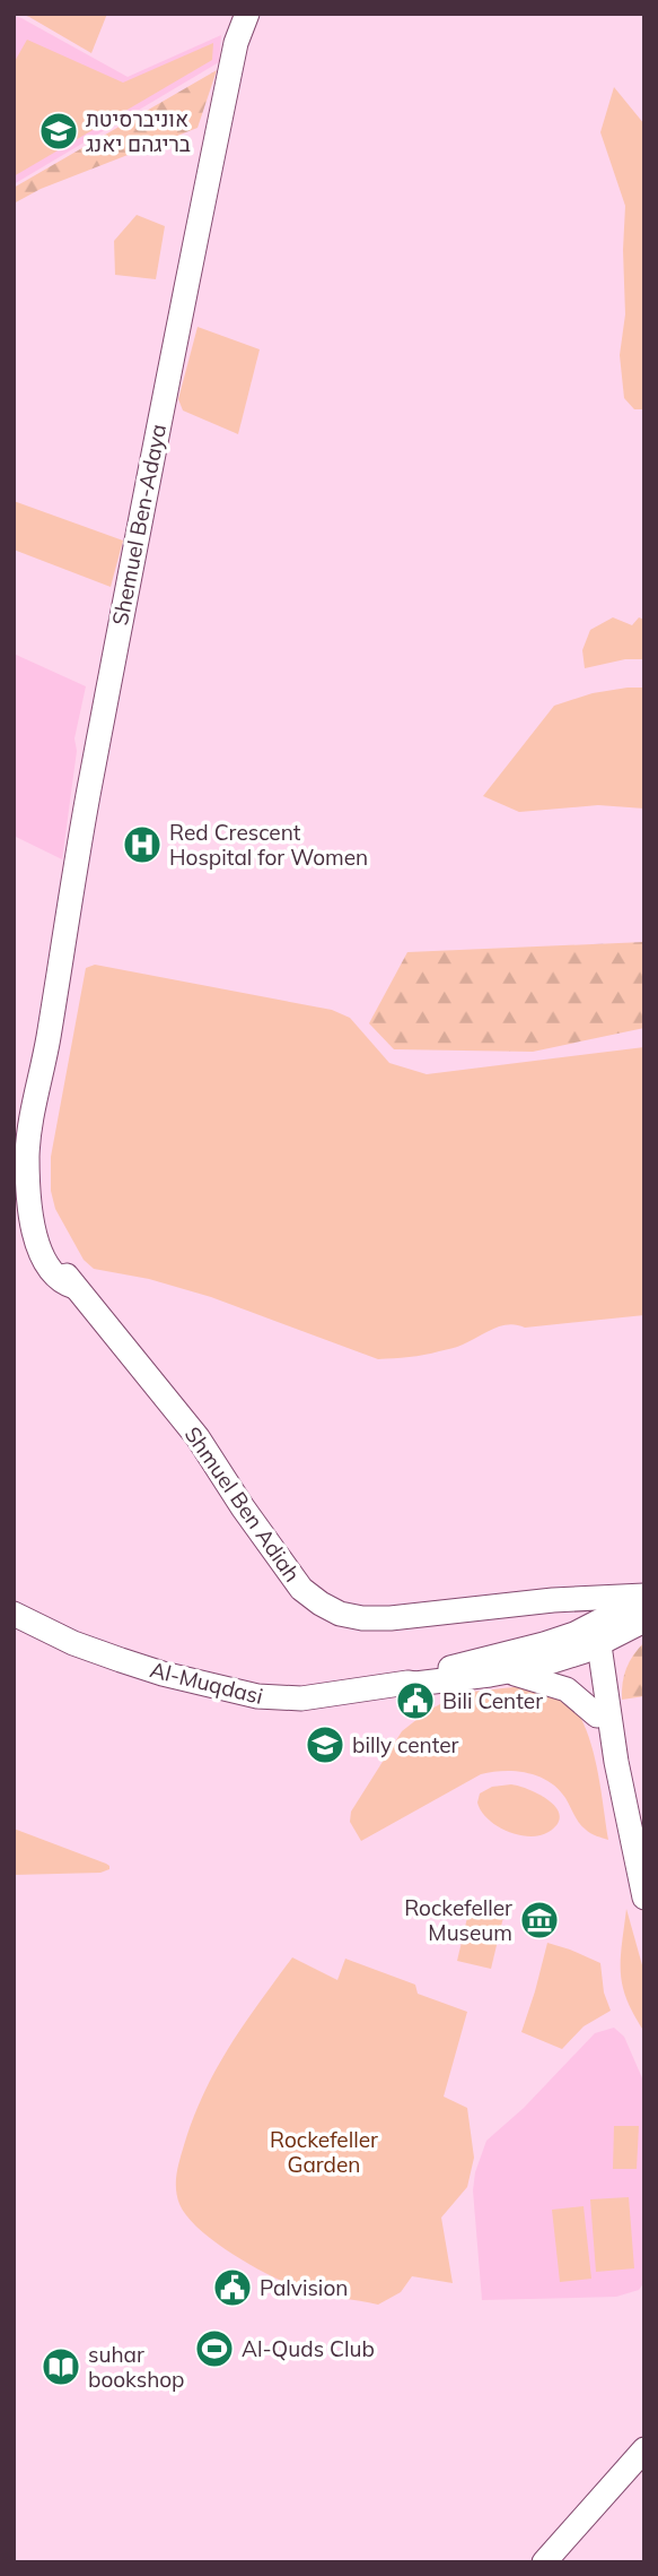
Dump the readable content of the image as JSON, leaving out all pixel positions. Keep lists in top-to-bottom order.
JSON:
{
  "streets": {
    "street": ["Shemuel Ben-Adaya", "Shmuel Ben Adiah", "Al-Muqdasi"]
  },
  "crossings": [
    ["Shemuel Ben-Adaya", "Shmuel Ben Adiah"]
  ],
  "parks": ["Rockefeller Garden"],
  "places": {
    "school or university": ["אוניברסיטת בריגהם יאנג", "billy center"],
    "hospital": ["Red Crescent Hospital for Women"],
    "public building": ["Bili Center", "Palvision"],
    "museum": ["Rockefeller Museum"],
    "sports": ["Al-Quds Club"],
    "library": ["suhar bookshop"]
  }
}
